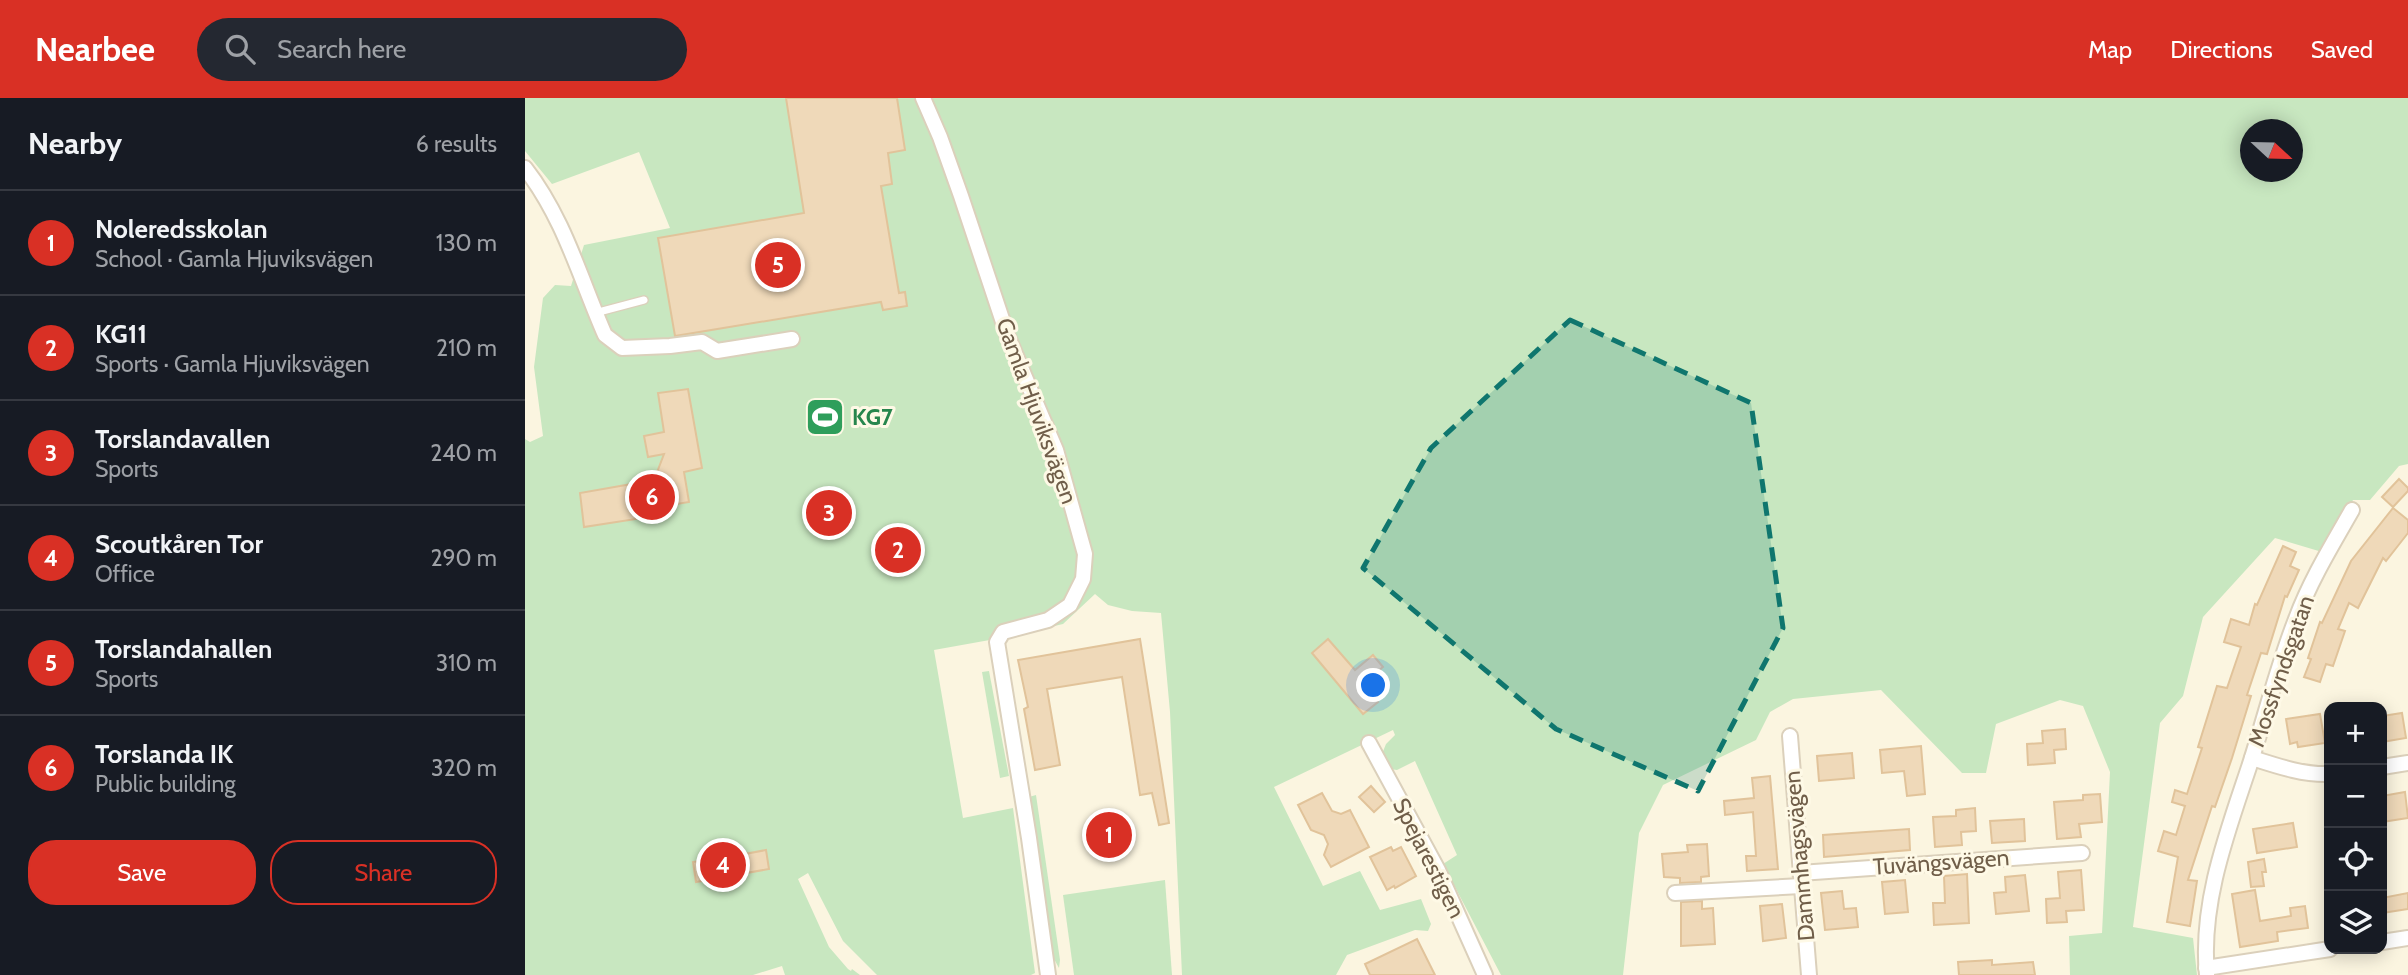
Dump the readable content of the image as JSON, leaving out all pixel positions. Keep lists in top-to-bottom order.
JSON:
{
  "streets": {
    "street": [
      "Gamla Hjuviksvägen",
      "Mossfyndsgatan",
      "Dammhagsvägen",
      "Spejarestigen",
      "Tuvängsvägen"
    ]
  },
  "crossings": [
    ["Dammhagsvägen", "Tuvängsvägen"]
  ],
  "places": {
    "sports": ["KG7"]
  },
  "north": "right",
  "page": {
    "header": "Nearbee",
    "search": "Search here",
    "nav": ["Map", "Directions", "Saved"],
    "heading": ["Nearby", "6 results"],
    "list": [
      {
        "mark": "1",
        "name": "Noleredsskolan",
        "note": "School · Gamla Hjuviksvägen",
        "value": "130 m"
      },
      {
        "mark": "2",
        "name": "KG11",
        "note": "Sports · Gamla Hjuviksvägen",
        "value": "210 m"
      },
      {
        "mark": "3",
        "name": "Torslandavallen",
        "note": "Sports",
        "value": "240 m"
      },
      {
        "mark": "4",
        "name": "Scoutkåren Tor",
        "note": "Office",
        "value": "290 m"
      },
      {
        "mark": "5",
        "name": "Torslandahallen",
        "note": "Sports",
        "value": "310 m"
      },
      {
        "mark": "6",
        "name": "Torslanda IK",
        "note": "Public building",
        "value": "320 m"
      }
    ],
    "pins": [
      "5",
      "6",
      "3",
      "2",
      "1",
      "4"
    ],
    "map_buttons": ["+", "−"],
    "buttons": ["Save", "Share"]
  }
}
